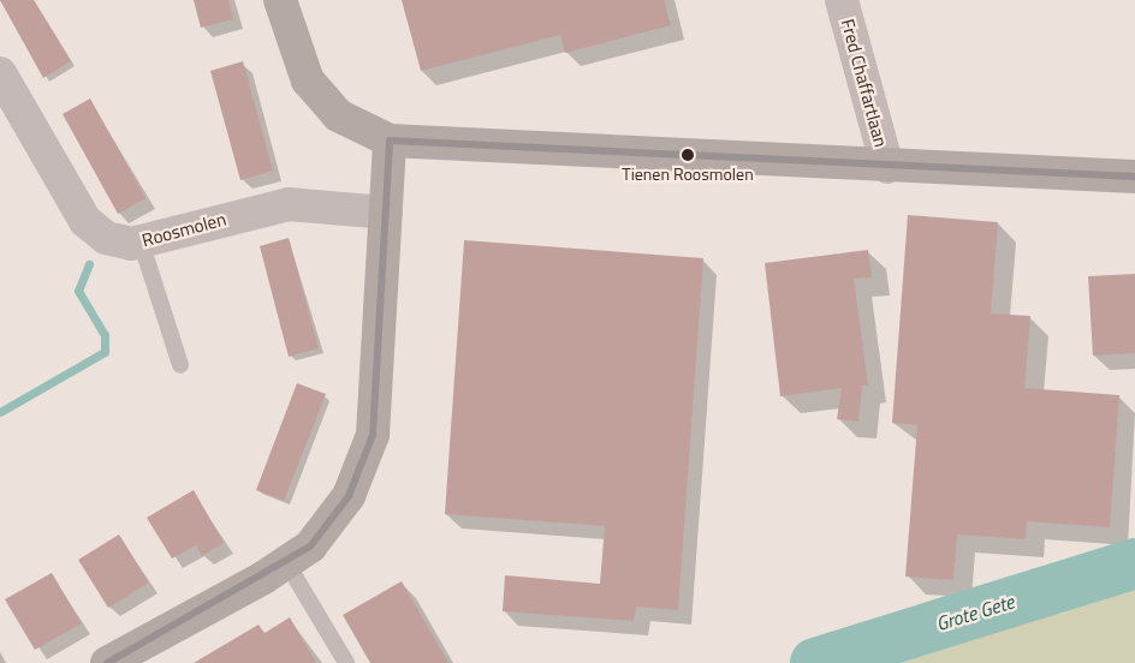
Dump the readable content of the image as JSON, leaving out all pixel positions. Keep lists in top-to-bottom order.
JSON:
{
  "streets": {
    "street": ["Fred Chaffartlaan", "Roosmolen"]
  },
  "water": ["Grote Gete"],
  "places": ["Tienen Roosmolen"]
}
